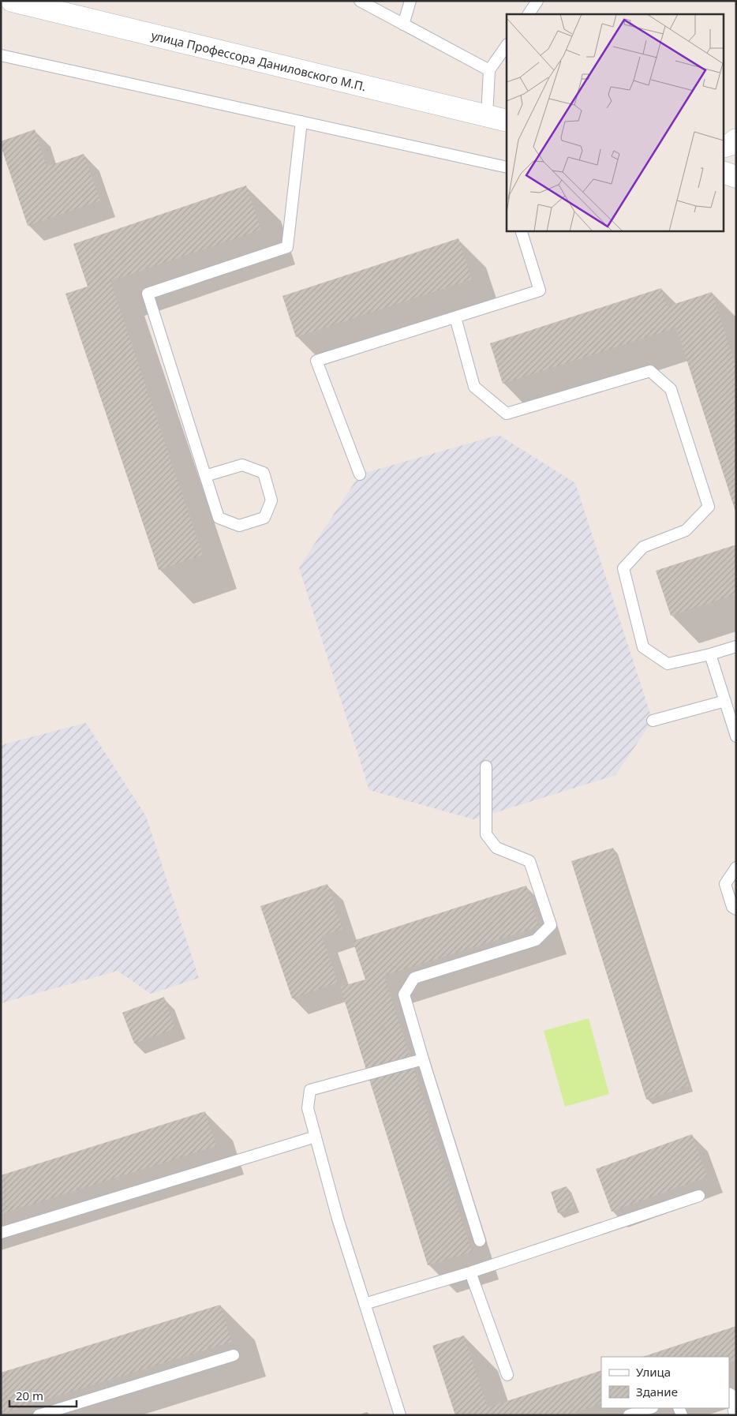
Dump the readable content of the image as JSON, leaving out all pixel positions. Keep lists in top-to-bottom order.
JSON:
{
  "streets": {
    "main road": ["улица Профессора Даниловского М.П."]
  },
  "legend": ["Улица", "Здание"],
  "scale_bar": "20 m"
}
